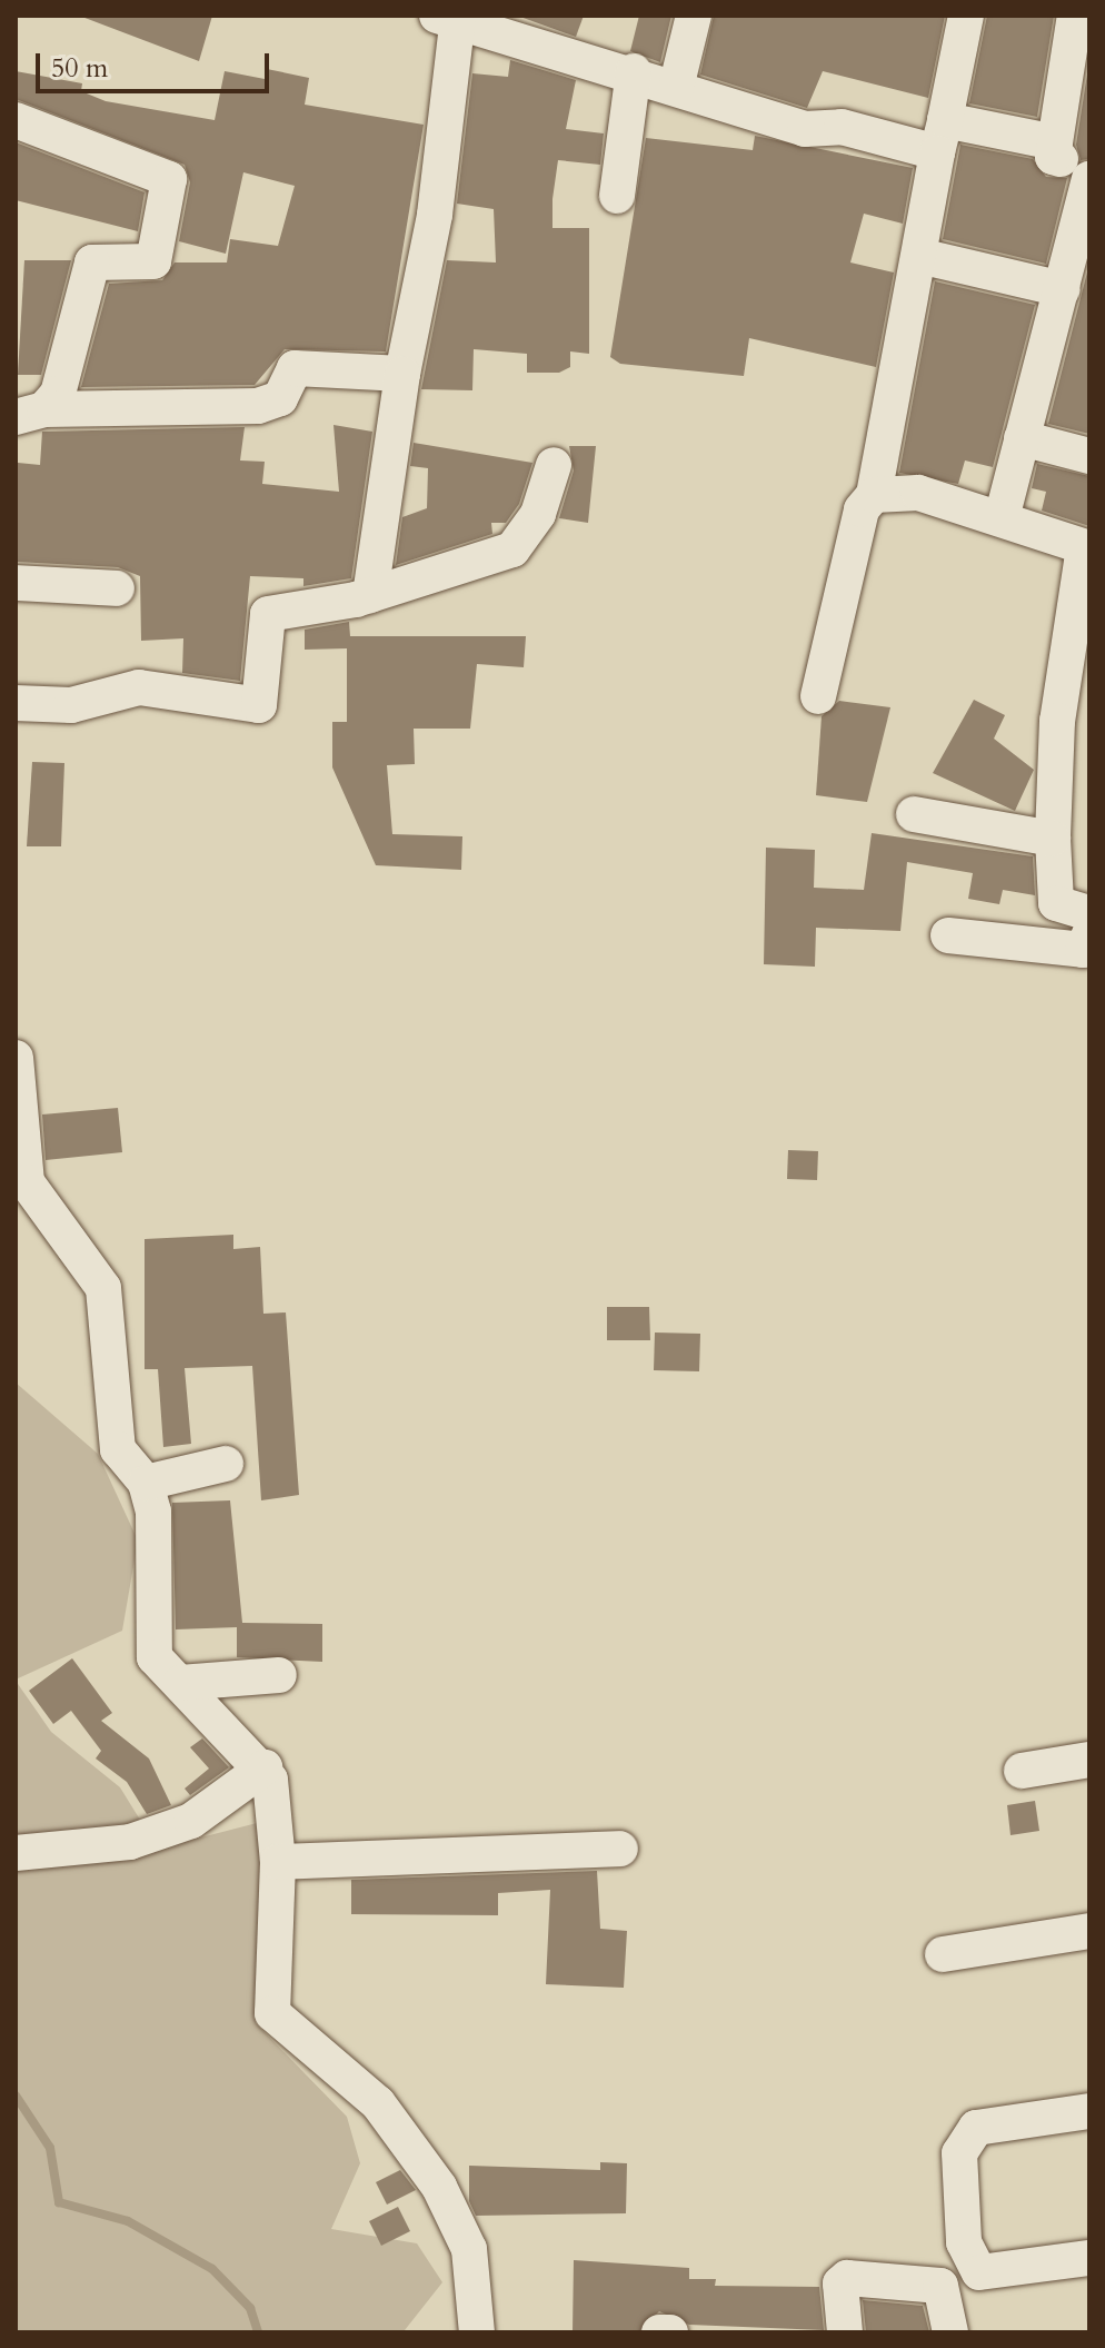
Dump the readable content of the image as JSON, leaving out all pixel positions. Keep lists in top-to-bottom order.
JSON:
{
  "scale_bar": "50 m"
}
